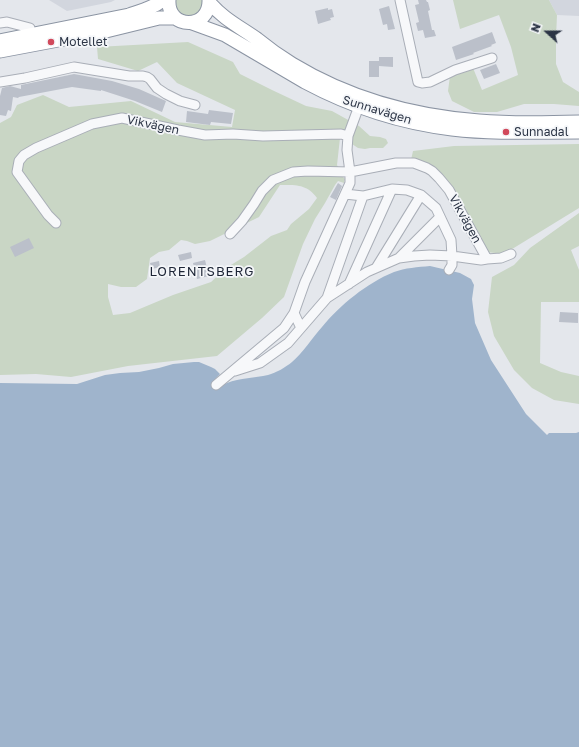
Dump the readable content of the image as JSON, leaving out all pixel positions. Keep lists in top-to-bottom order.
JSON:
{
  "streets": {
    "highway": ["Sunnavägen"],
    "street": ["Vikvägen"]
  },
  "districts": ["LORENTSBERG"],
  "places": ["Motellet", "Sunnadal"],
  "north": "left"
}
